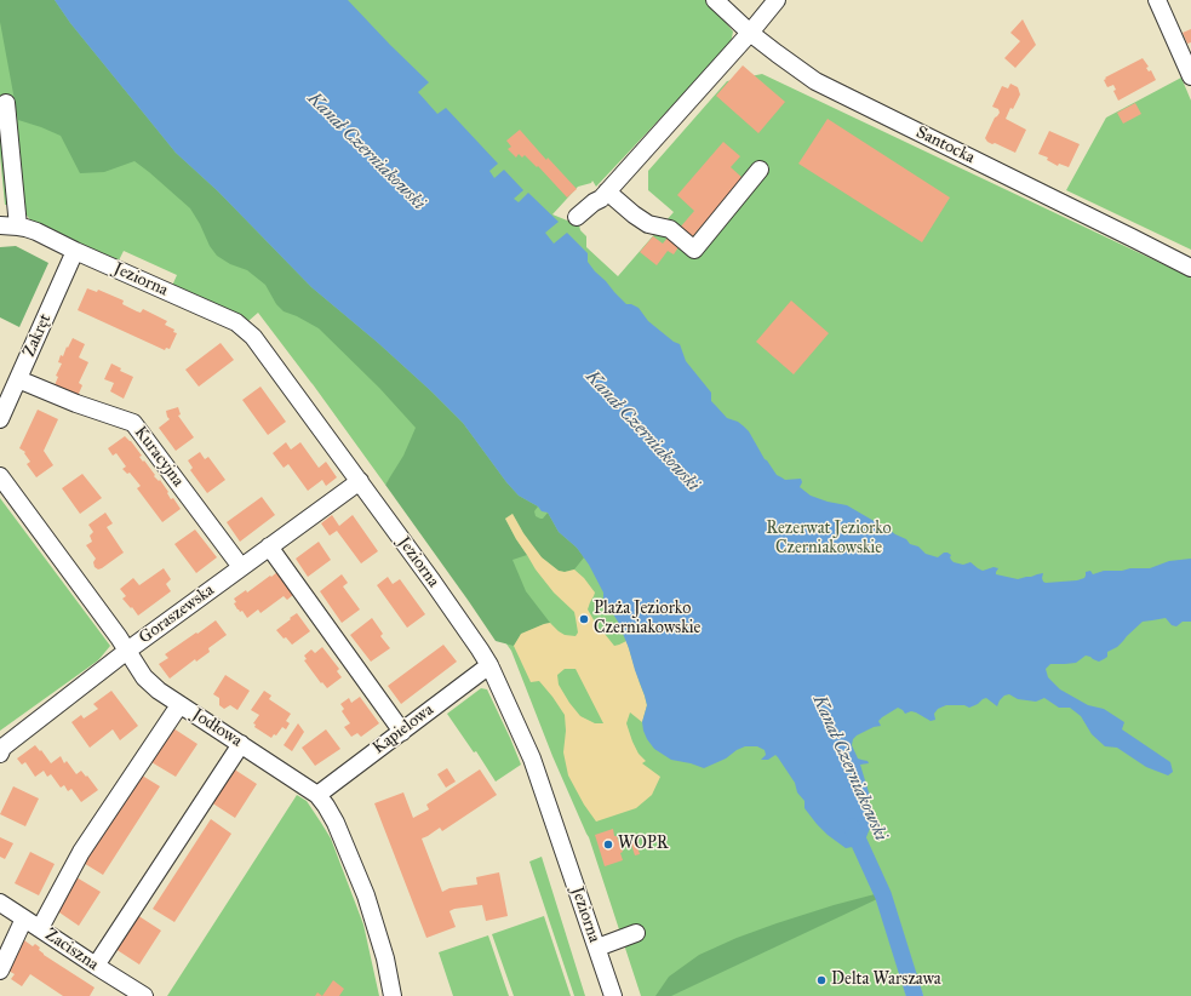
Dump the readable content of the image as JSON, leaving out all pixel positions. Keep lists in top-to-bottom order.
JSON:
{
  "streets": {
    "street": [
      "Santocka",
      "Jeziorna",
      "Zakręt",
      "Kuracyjna",
      "Goraszewska",
      "Jodłowa",
      "Kąpielowa",
      "Zaciszna"
    ]
  },
  "crossings": [
    ["Jeziorna", "Zakręt"],
    ["Jeziorna", "Goraszewska"],
    ["Jeziorna", "Kąpielowa"],
    ["Zakręt", "Kuracyjna"],
    ["Kuracyjna", "Goraszewska"],
    ["Goraszewska", "Jodłowa"],
    ["Jodłowa", "Kąpielowa"]
  ],
  "water": ["Kanał Czerniakowski"],
  "parks": ["Rezerwat Jeziorko Czerniakowskie"],
  "places": ["Plaża Jeziorko Czerniakowskie", "WOPR", "Delta Warszawa"]
}
